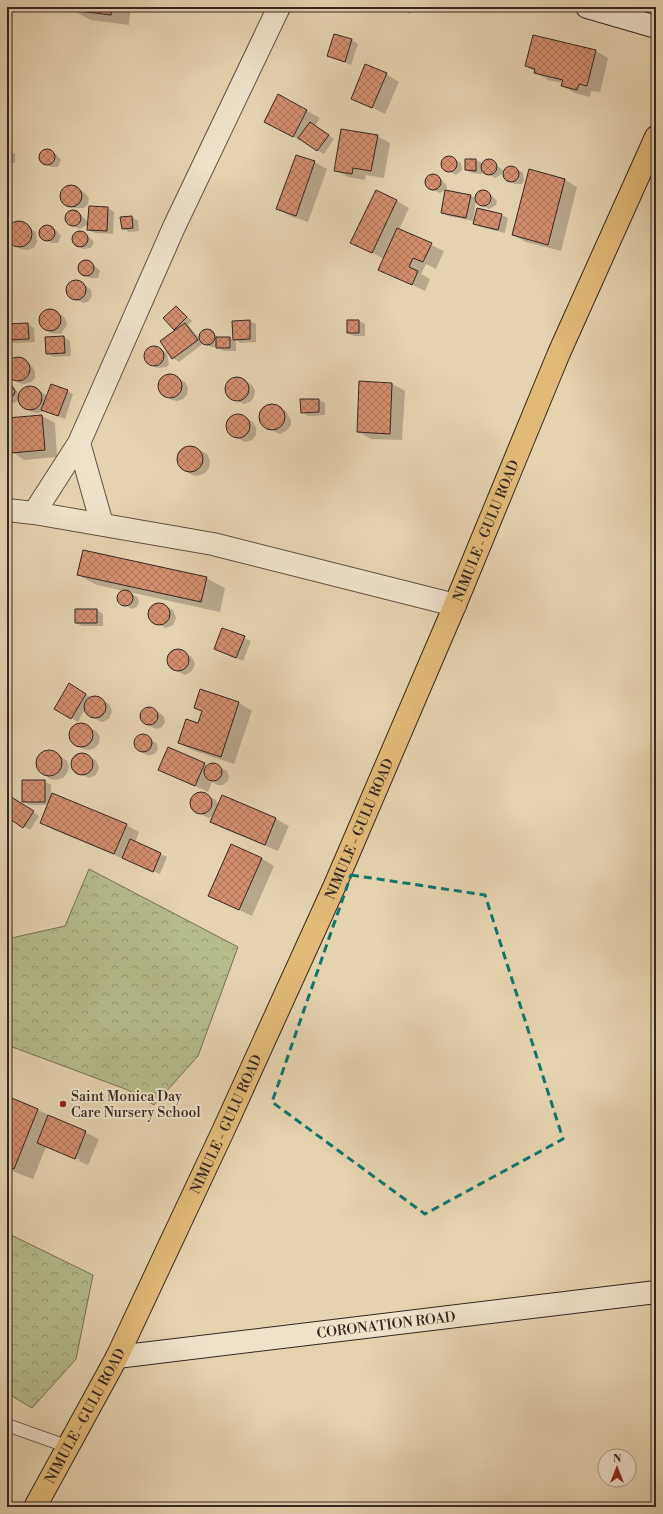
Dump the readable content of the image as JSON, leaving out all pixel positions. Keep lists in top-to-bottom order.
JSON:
{
  "streets": {
    "main road": ["NIMULE - GULU ROAD"],
    "street": ["CORONATION ROAD"]
  },
  "crossings": [
    ["NIMULE - GULU ROAD", "CORONATION ROAD"]
  ],
  "places": ["Saint Monica Day Care Nursery School"],
  "north": "top"
}
